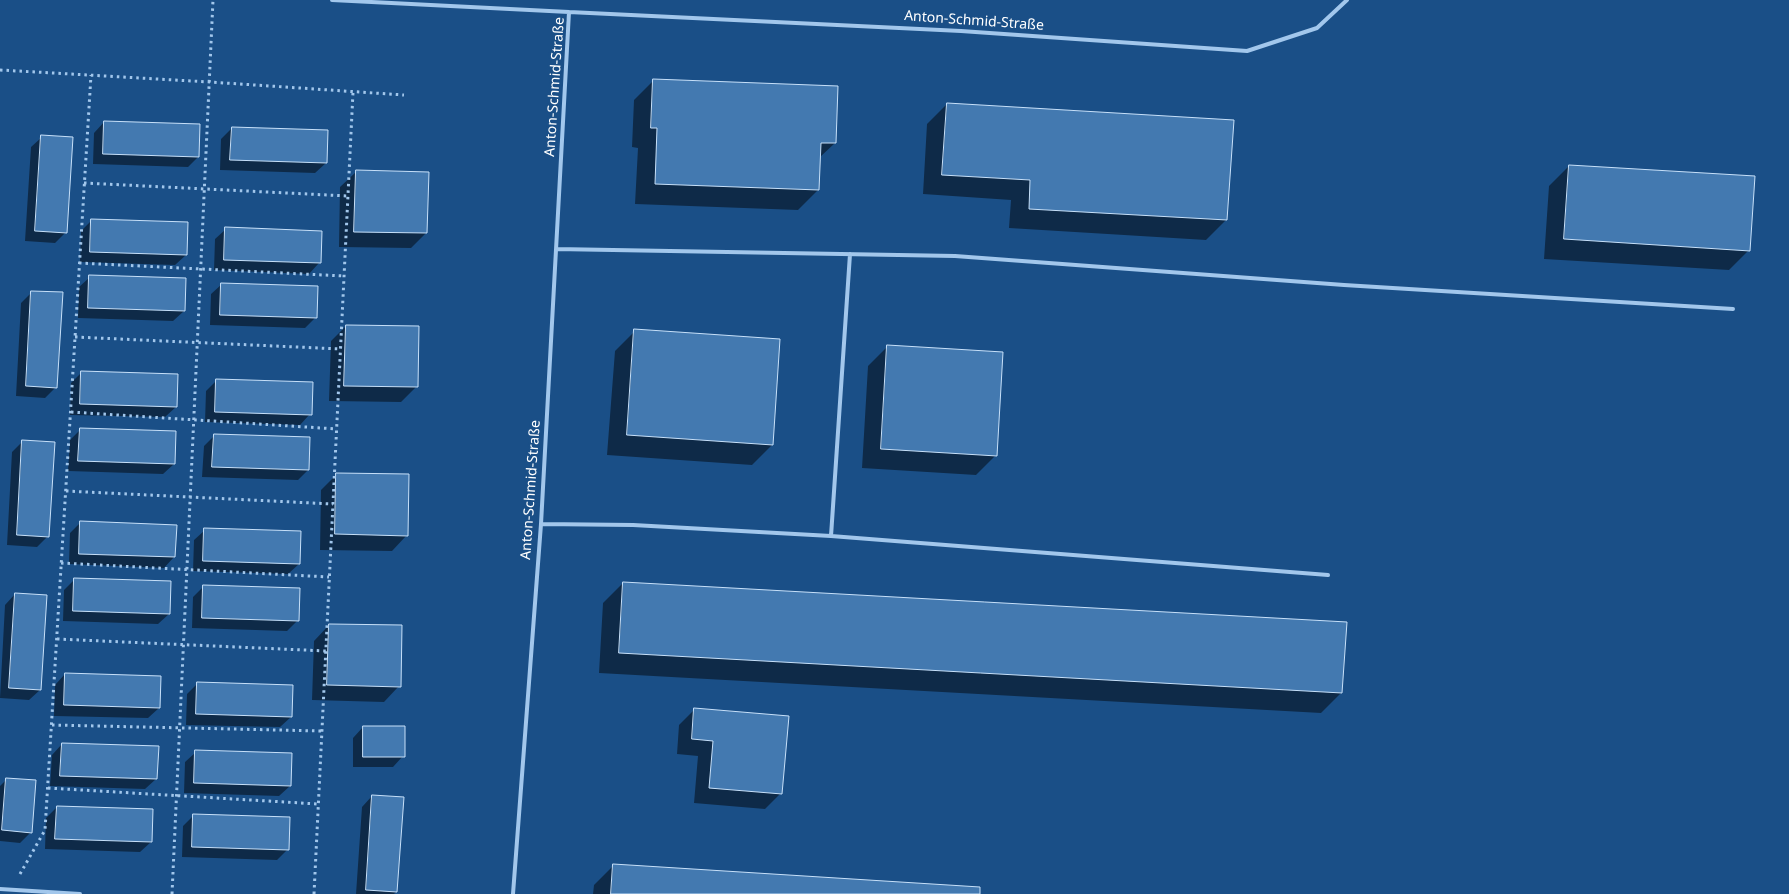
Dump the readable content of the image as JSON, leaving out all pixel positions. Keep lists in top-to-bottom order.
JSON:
{
  "streets": {
    "lane": ["Anton-Schmid-Straße"]
  }
}
